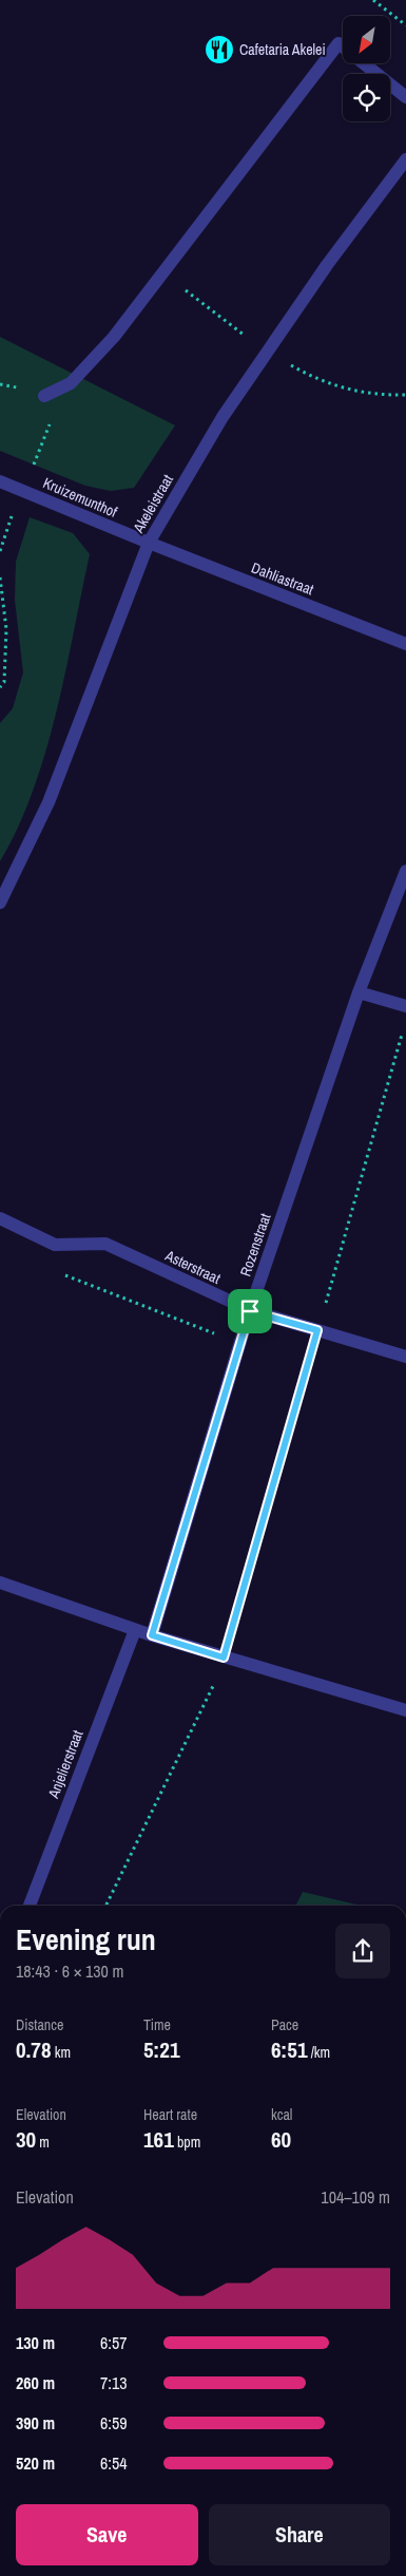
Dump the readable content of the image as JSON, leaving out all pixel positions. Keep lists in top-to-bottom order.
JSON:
{
  "streets": {
    "street": [
      "Kruizemunthof",
      "Akeleistraat",
      "Dahliastraat",
      "Rozenstraat",
      "Asterstraat",
      "Anjelierstraat"
    ]
  },
  "crossings": [
    ["Kruizemunthof", "Akeleistraat"],
    ["Kruizemunthof", "Dahliastraat"],
    ["Akeleistraat", "Dahliastraat"],
    ["Rozenstraat", "Asterstraat"]
  ],
  "places": {
    "restaurant": ["Cafetaria Akelei"]
  },
  "north": "bottom left",
  "page": {
    "heading": ["Evening run", "18:43 · 6 × 130 m"],
    "stats": [
      ["Distance", "0.78 km"],
      ["Time", "5:21"],
      ["Pace", "6:51 /km"],
      ["Elevation", "30 m"],
      ["Heart rate", "161 bpm"],
      ["kcal", "60"]
    ],
    "chart": ["Elevation", "104–109 m"],
    "list": [
      {
        "name": "130 m",
        "note": "6:57"
      },
      {
        "name": "260 m",
        "note": "7:13"
      },
      {
        "name": "390 m",
        "note": "6:59"
      },
      {
        "name": "520 m",
        "note": "6:54"
      }
    ],
    "buttons": ["Save", "Share"]
  }
}
